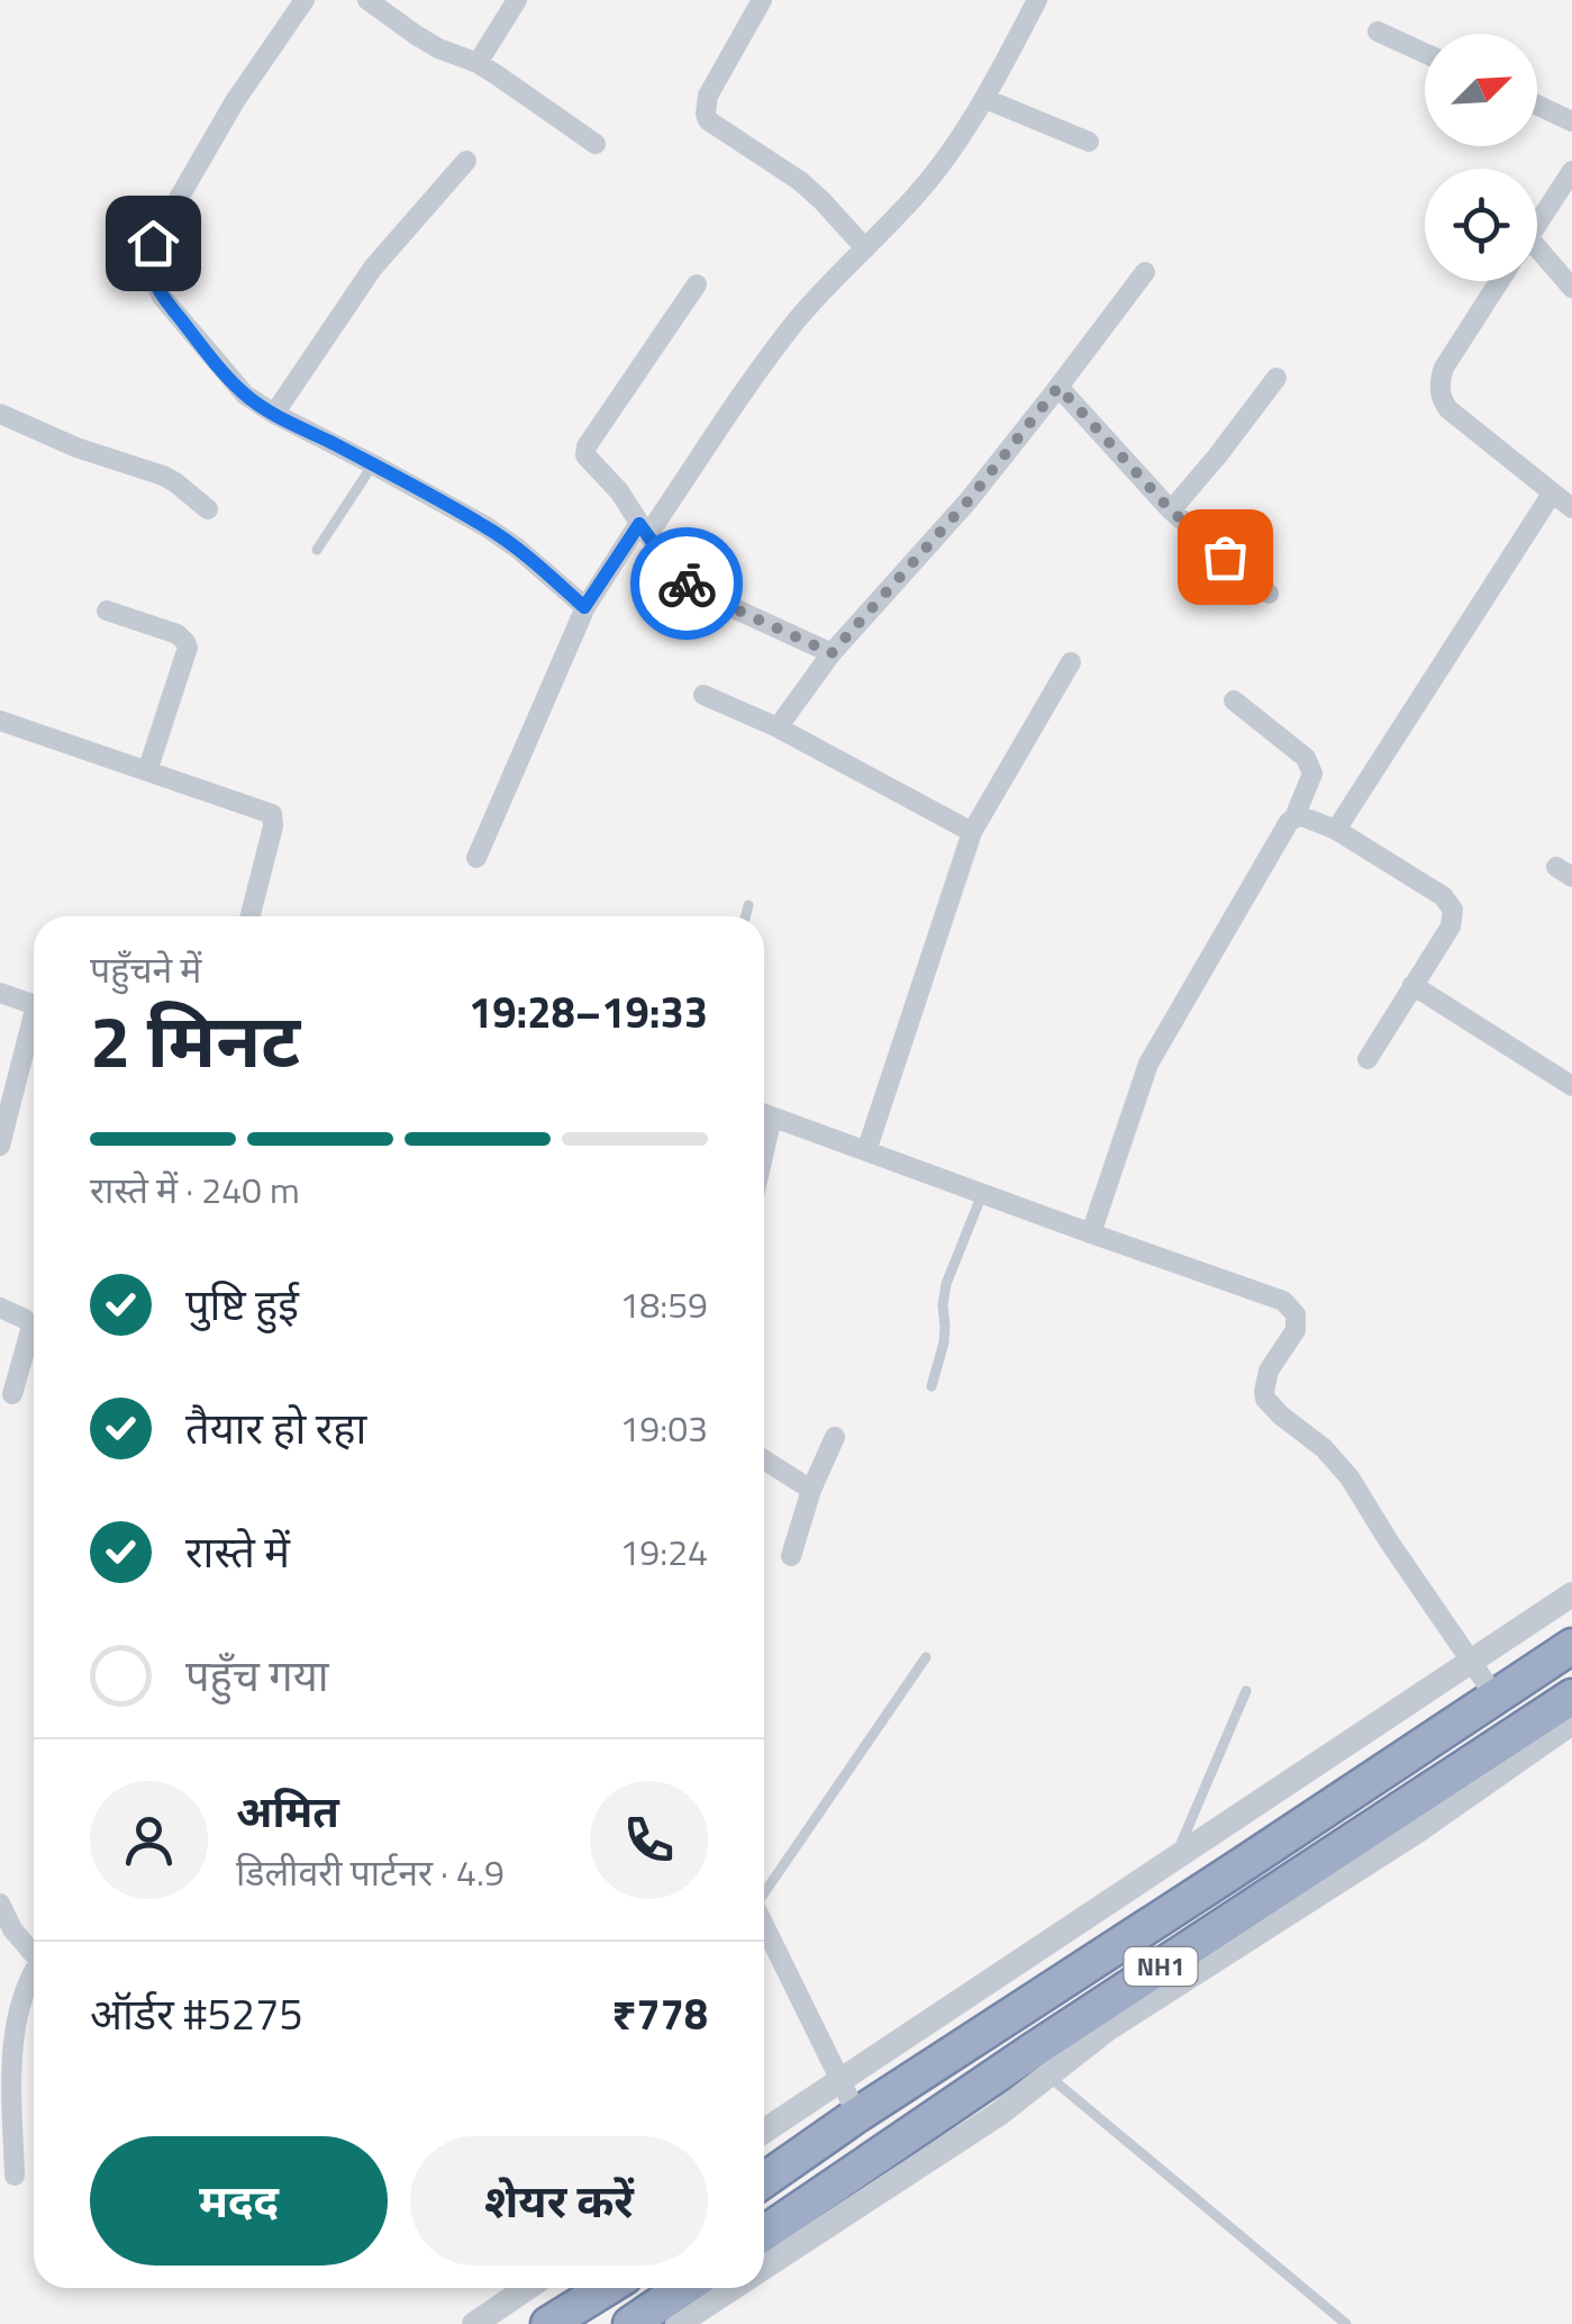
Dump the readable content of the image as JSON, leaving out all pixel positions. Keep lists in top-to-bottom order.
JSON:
{
  "streets": {
    "highway": ["NH1"]
  },
  "north": "top right",
  "page": {
    "heading": ["2 मिनट", "पहुँचने में", "19:28–19:33"],
    "panel": [
      "अमित",
      "डिलीवरी पार्टनर · 4.9",
      "ऑर्डर #5275",
      "₹778"
    ],
    "bar": "रास्ते में · 240 m",
    "list": [
      ["पुष्टि हुई", "18:59"],
      ["तैयार हो रहा", "19:03"],
      ["रास्ते में", "19:24"],
      "पहुँच गया"
    ],
    "buttons": ["मदद", "शेयर करें"]
  }
}
